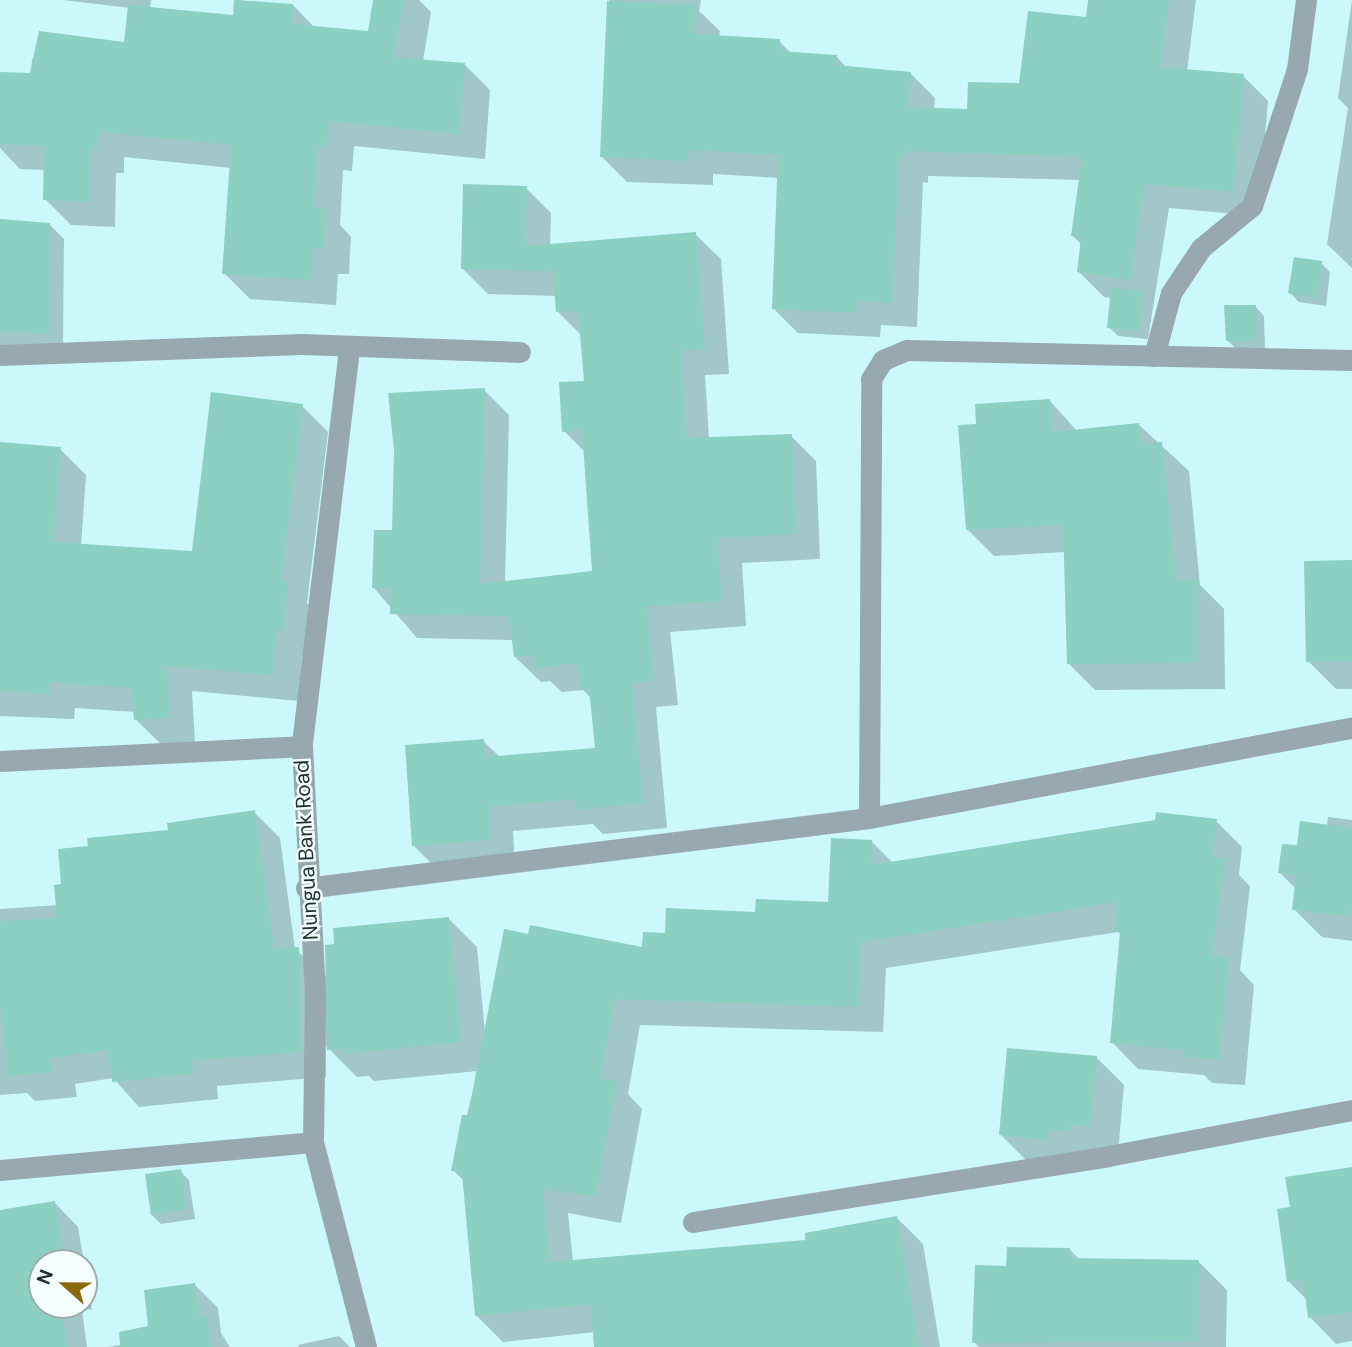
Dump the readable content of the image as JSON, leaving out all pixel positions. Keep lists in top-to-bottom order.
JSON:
{
  "streets": {
    "street": ["Nungua Bank Road"]
  },
  "north": "left"
}
